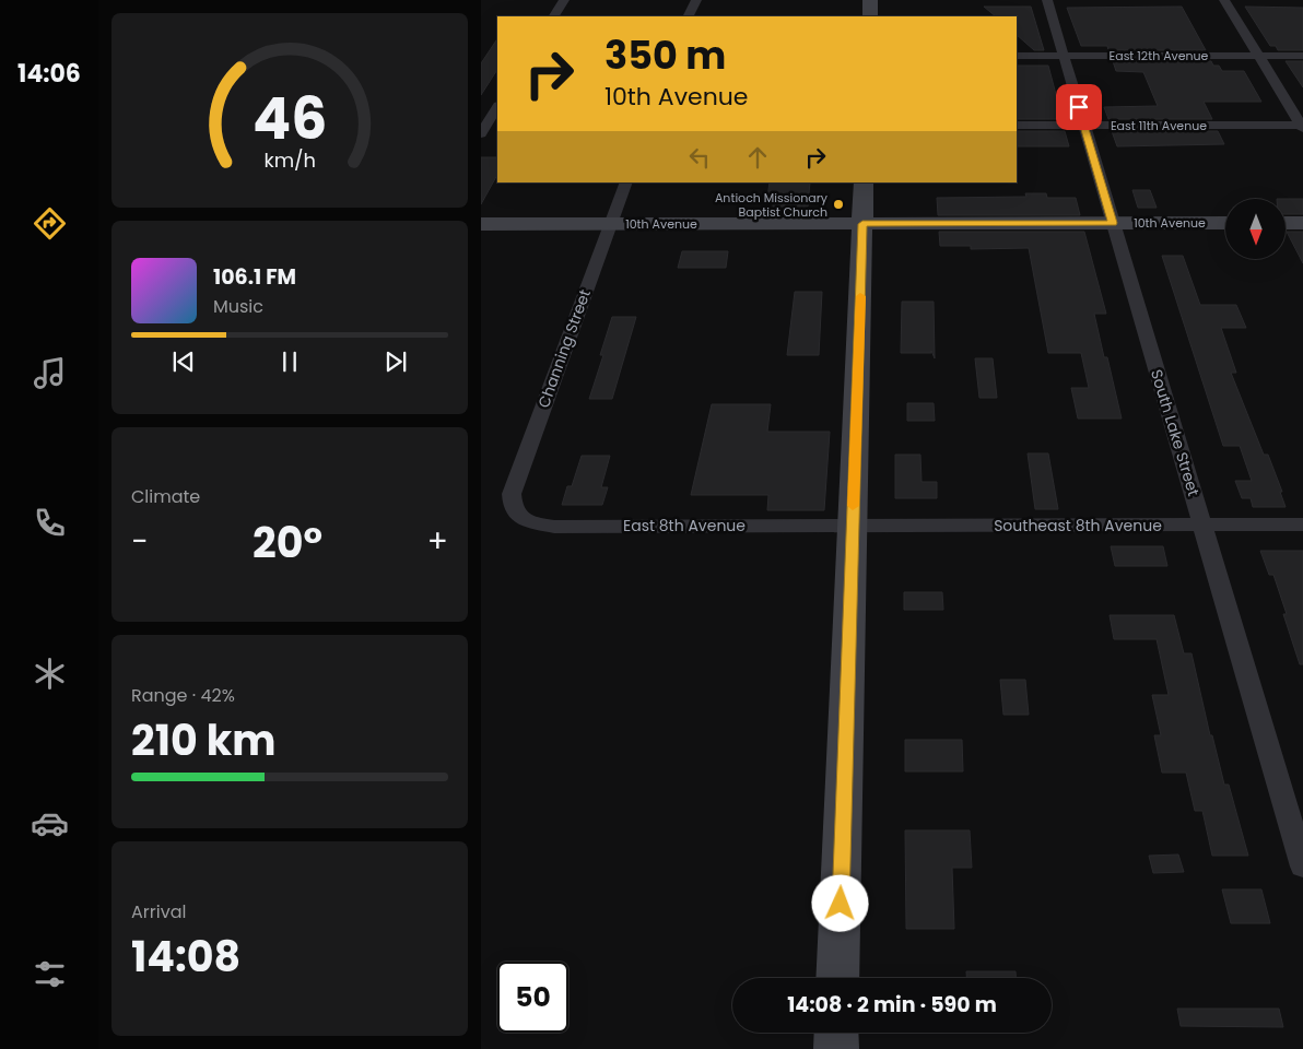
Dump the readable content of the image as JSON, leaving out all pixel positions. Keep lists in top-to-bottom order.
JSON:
{
  "streets": {
    "main road": ["10th Avenue"],
    "street": [
      "East 12th Avenue",
      "East 11th Avenue",
      "Channing Street",
      "South Lake Street",
      "East 8th Avenue",
      "Southeast 8th Avenue"
    ]
  },
  "crossings": [
    ["East 12th Avenue", "South Lake Street"],
    ["East 11th Avenue", "South Lake Street"],
    ["10th Avenue", "Channing Street"],
    ["10th Avenue", "South Lake Street"],
    ["Channing Street", "East 8th Avenue"],
    ["South Lake Street", "Southeast 8th Avenue"],
    ["East 8th Avenue", "Southeast 8th Avenue"]
  ],
  "places": ["Antioch Missionary Baptist Church"],
  "north": "bottom",
  "page": {
    "tabs": "14:06",
    "turn": ["350 m", "10th Avenue"],
    "song": ["106.1 FM", "Music"],
    "tile": [
      "Climate",
      ["Range · 42%", "210 km"],
      ["Arrival", "14:08"]
    ],
    "heat": ["−", "20°", "+"],
    "limit": "50",
    "trip": "14:08 · 2 min · 590 m",
    "gauge": ["46", "km/h"]
  }
}
